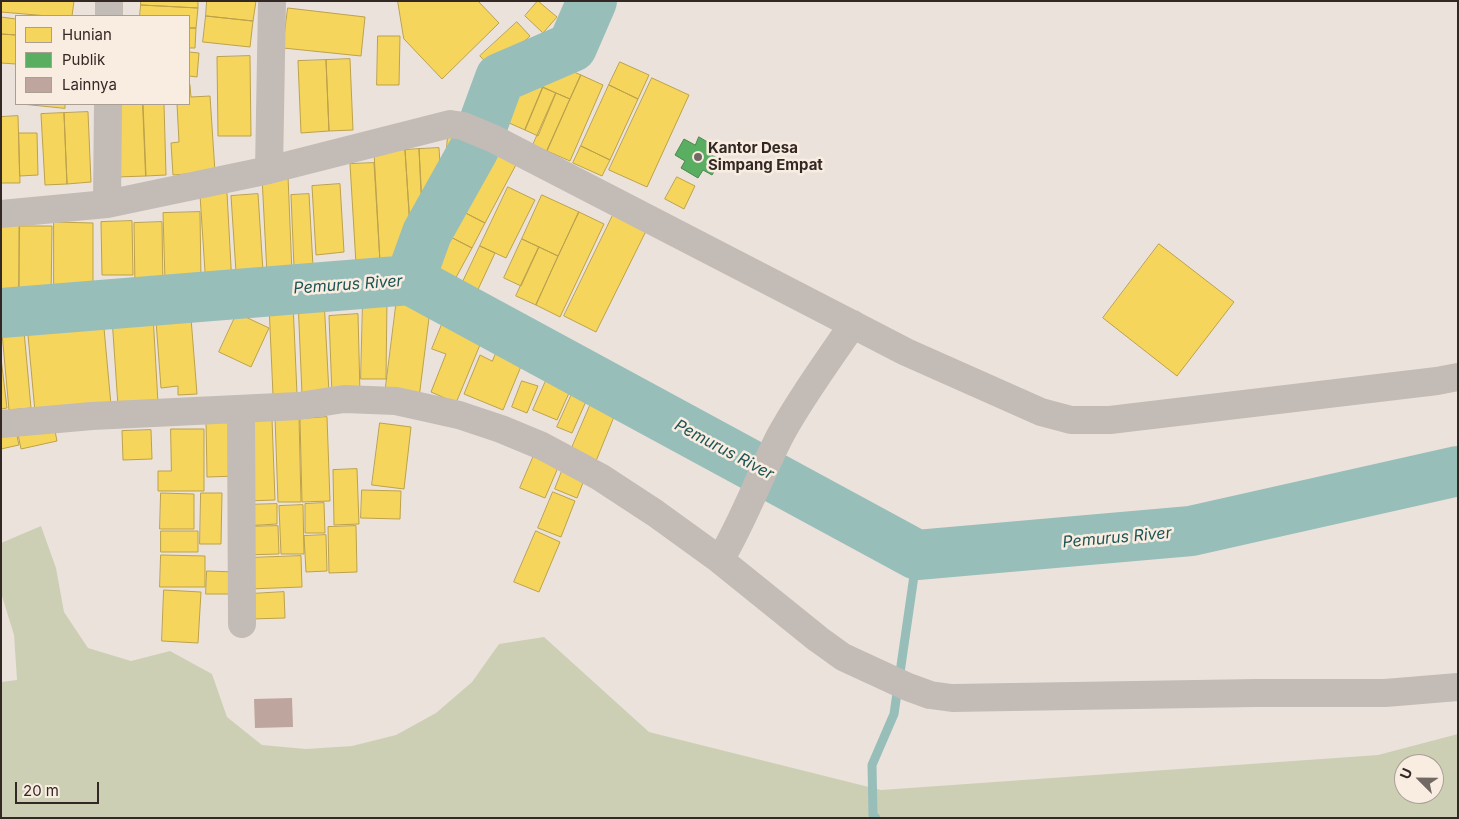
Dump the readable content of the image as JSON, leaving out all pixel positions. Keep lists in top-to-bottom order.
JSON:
{
  "water": ["Pemurus River"],
  "places": ["Kantor Desa Simpang Empat"],
  "legend": ["Hunian", "Publik", "Lainnya"],
  "scale_bar": "20 m",
  "north": "top left"
}
